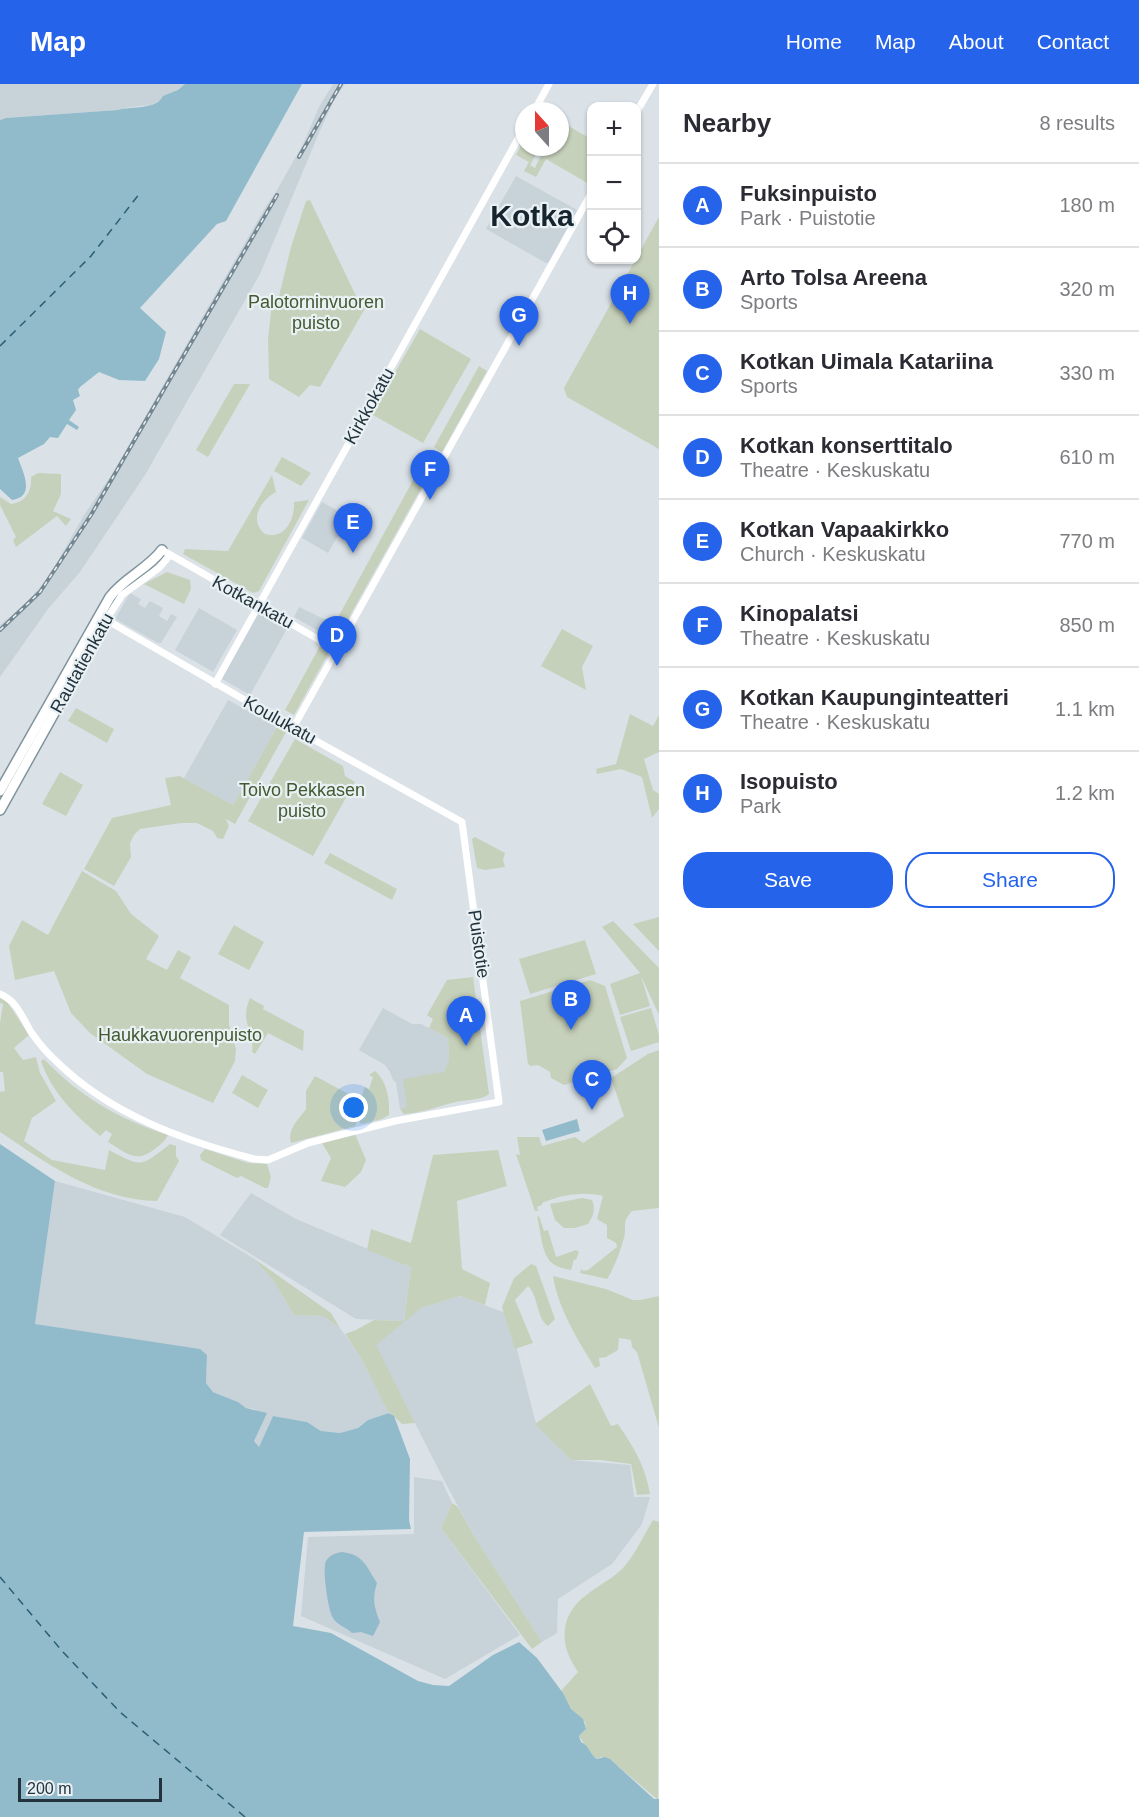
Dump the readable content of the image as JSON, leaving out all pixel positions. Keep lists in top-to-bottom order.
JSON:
{
  "streets": {
    "highway": ["Rautatienkatu"],
    "main road": [
      "Kirkkokatu",
      "Kotkankatu",
      "Koulukatu",
      "Puistotie"
    ]
  },
  "crossings": [
    ["Kirkkokatu", "Kotkankatu"],
    ["Kirkkokatu", "Koulukatu"],
    ["Kotkankatu", "Rautatienkatu"],
    ["Rautatienkatu", "Koulukatu"],
    ["Koulukatu", "Puistotie"]
  ],
  "districts": ["Kotka"],
  "parks": ["Palotorninvuoren puisto", "Toivo Pekkasen puisto", "Haukkavuorenpuisto"],
  "scale_bar": "200 m",
  "north": "top",
  "page": {
    "header": "Map",
    "nav": [
      "Home",
      "Map",
      "About",
      "Contact"
    ],
    "heading": ["Nearby", "8 results"],
    "map_buttons": ["+", "−"],
    "list": [
      {
        "mark": "A",
        "name": "Fuksinpuisto",
        "note": "Park · Puistotie",
        "value": "180 m"
      },
      {
        "mark": "B",
        "name": "Arto Tolsa Areena",
        "note": "Sports",
        "value": "320 m"
      },
      {
        "mark": "C",
        "name": "Kotkan Uimala Katariina",
        "note": "Sports",
        "value": "330 m"
      },
      {
        "mark": "D",
        "name": "Kotkan konserttitalo",
        "note": "Theatre · Keskuskatu",
        "value": "610 m"
      },
      {
        "mark": "E",
        "name": "Kotkan Vapaakirkko",
        "note": "Church · Keskuskatu",
        "value": "770 m"
      },
      {
        "mark": "F",
        "name": "Kinopalatsi",
        "note": "Theatre · Keskuskatu",
        "value": "850 m"
      },
      {
        "mark": "G",
        "name": "Kotkan Kaupunginteatteri",
        "note": "Theatre · Keskuskatu",
        "value": "1.1 km"
      },
      {
        "mark": "H",
        "name": "Isopuisto",
        "note": "Park",
        "value": "1.2 km"
      }
    ],
    "pins": [
      "H",
      "G",
      "F",
      "E",
      "D",
      "B",
      "A",
      "C"
    ],
    "buttons": ["Save", "Share"],
    "scale": "200 m"
  }
}
